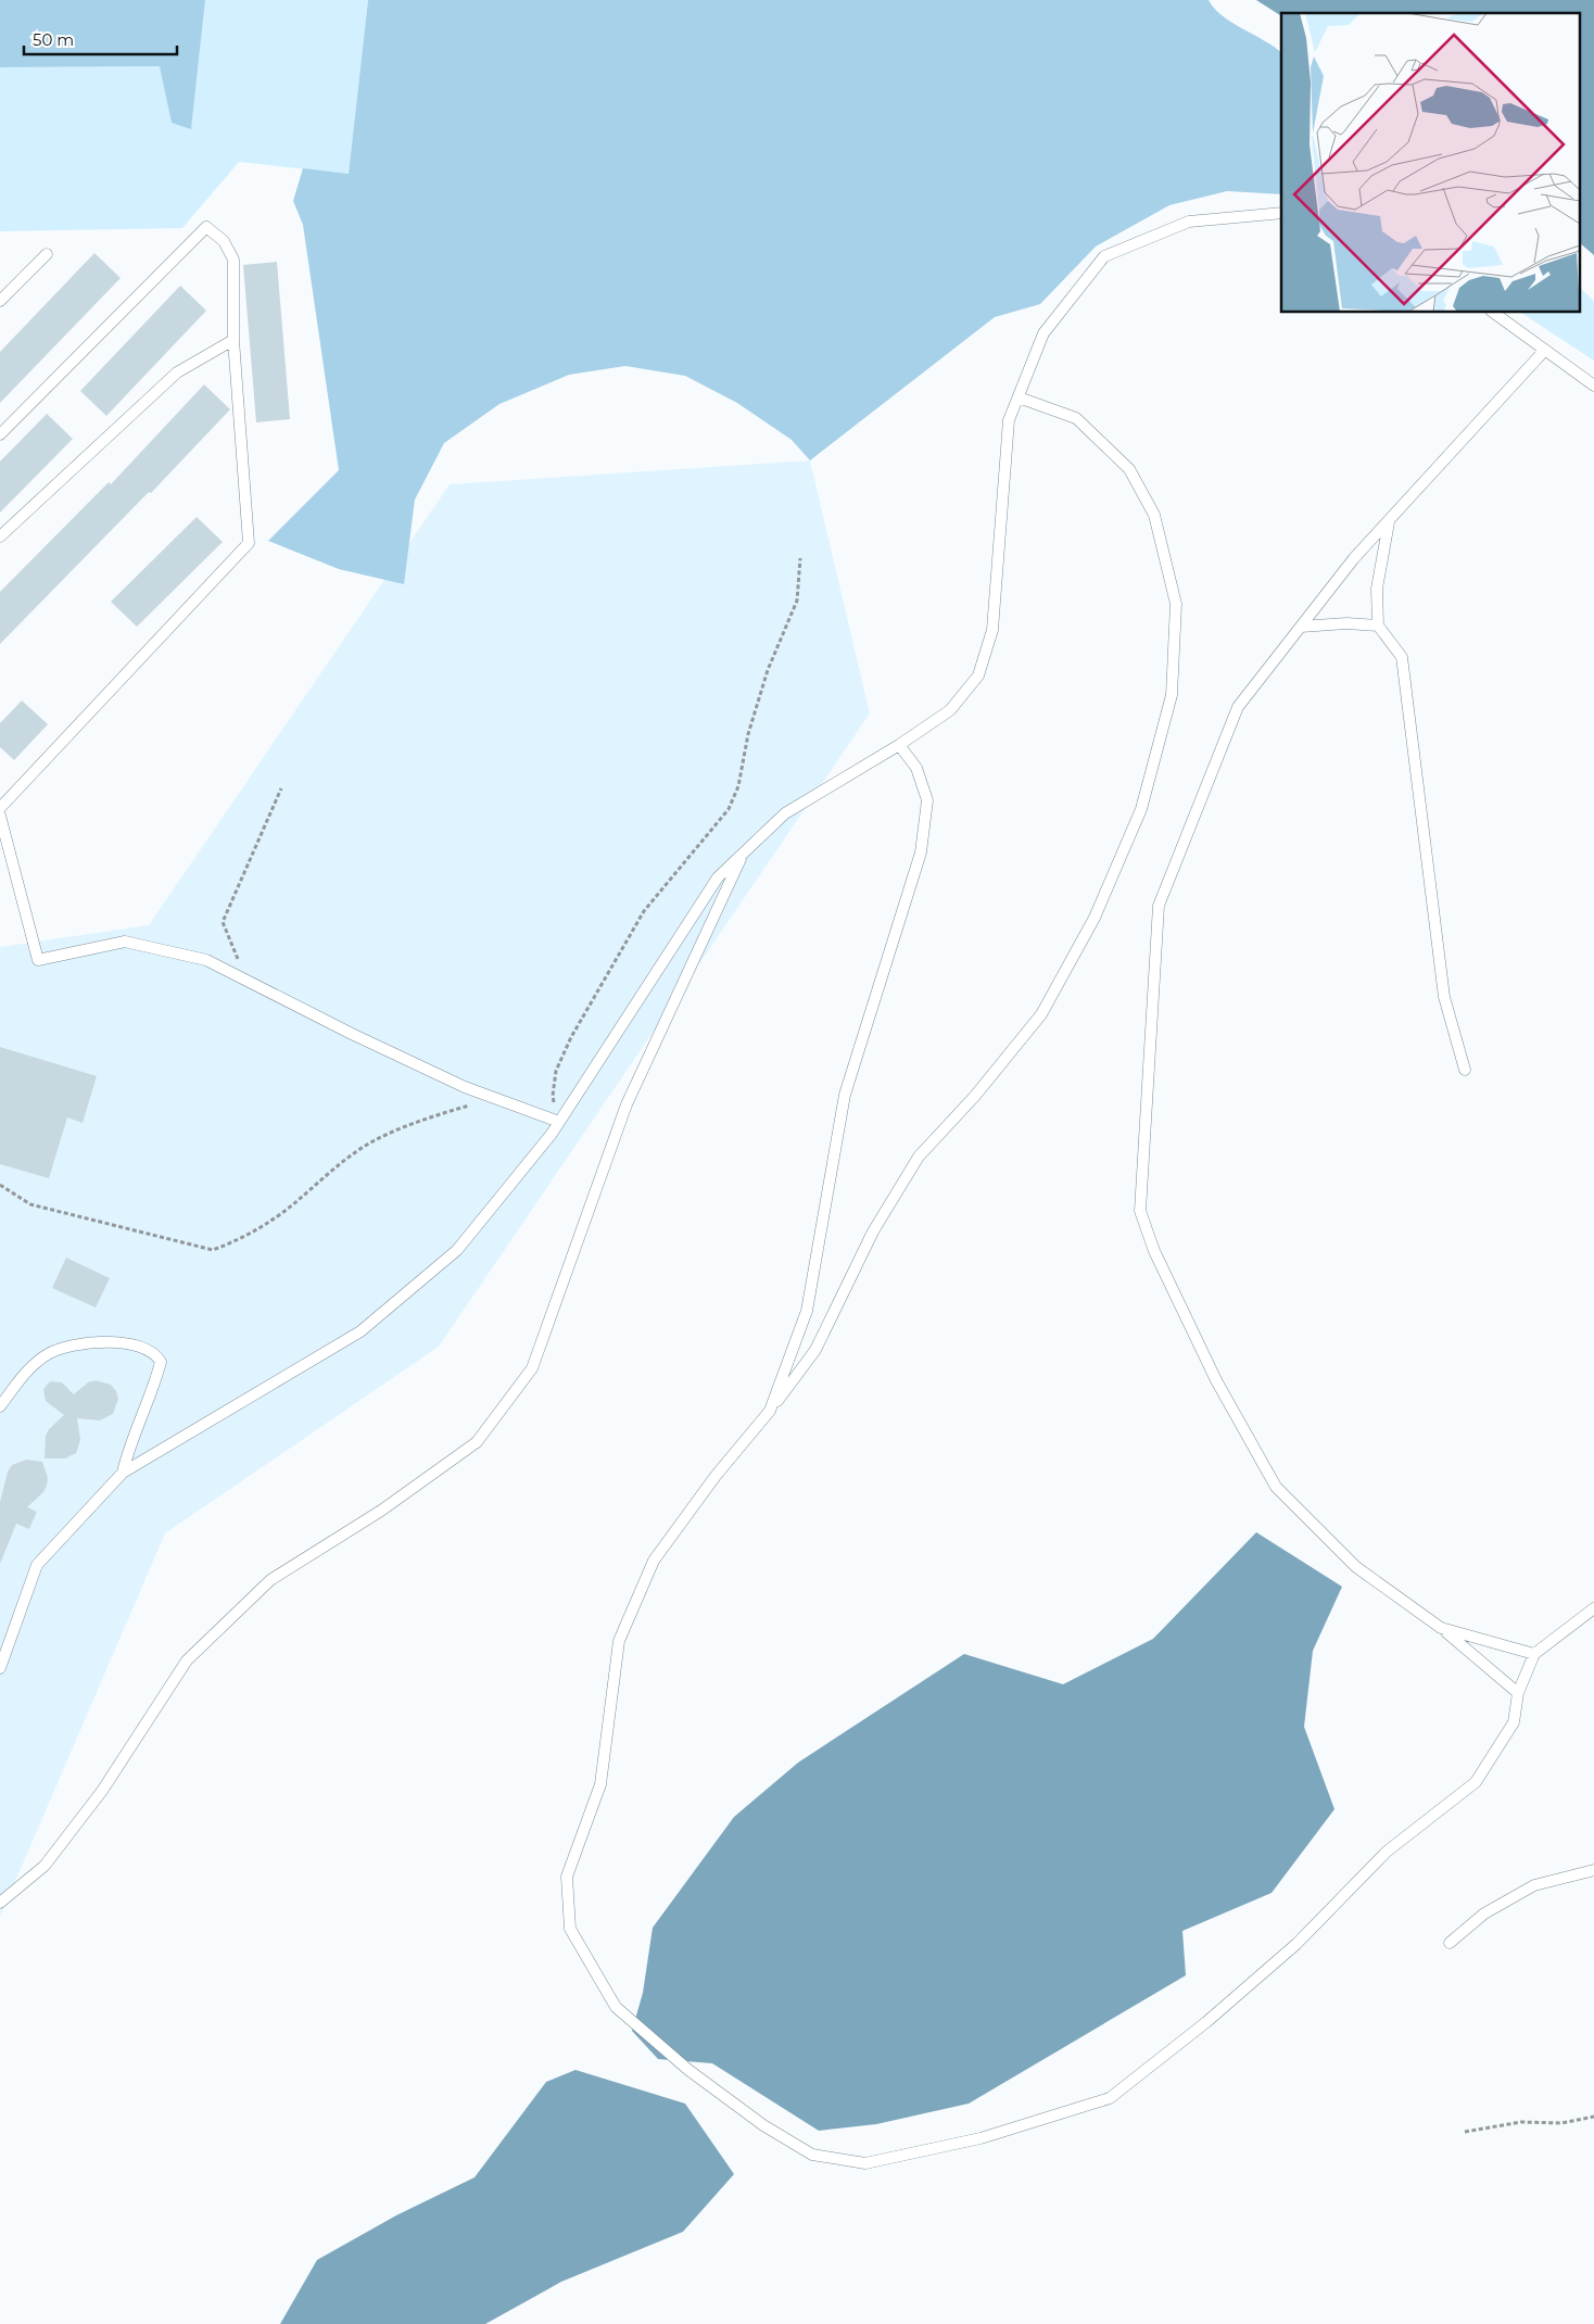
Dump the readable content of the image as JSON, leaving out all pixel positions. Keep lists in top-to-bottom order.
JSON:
{
  "scale_bar": "50 m"
}
